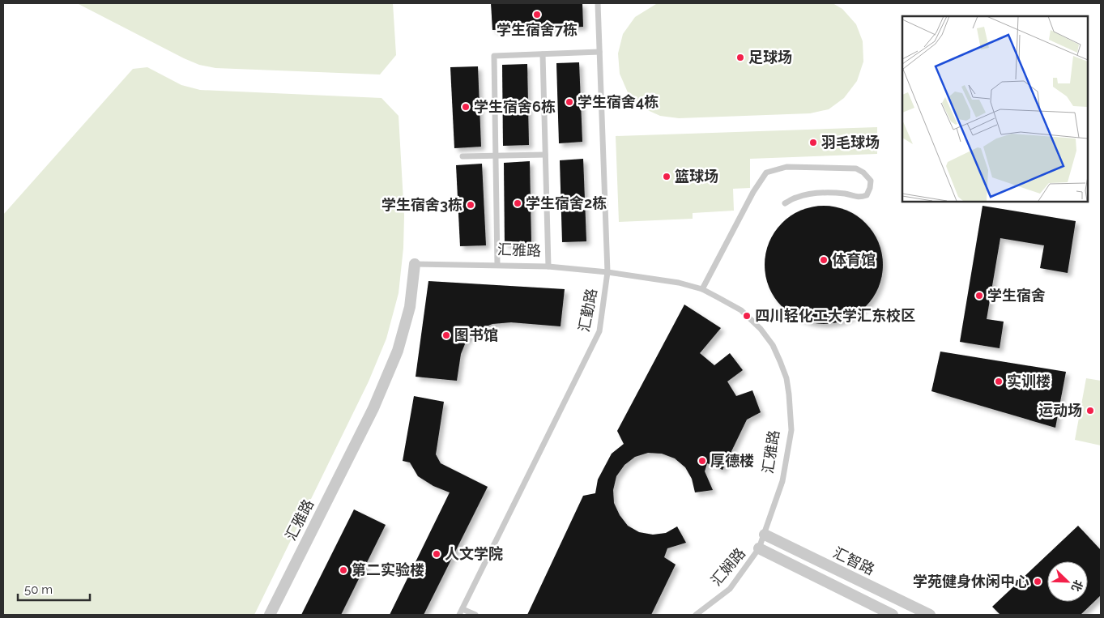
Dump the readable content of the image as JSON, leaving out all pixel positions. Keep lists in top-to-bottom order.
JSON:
{
  "streets": {
    "street": ["汇雅路", "汇智路"],
    "lane": ["汇勤路", "汇娴路"]
  },
  "crossings": [
    ["汇雅路", "汇勤路"],
    ["汇雅路", "汇智路"],
    ["汇雅路", "汇娴路"]
  ],
  "places": [
    "学生宿舍7栋",
    "足球场",
    "学生宿舍4栋",
    "学生宿舍6栋",
    "羽毛球场",
    "篮球场",
    "学生宿舍2栋",
    "学生宿舍3栋",
    "体育馆",
    "学生宿舍",
    "四川轻化工大学汇东校区",
    "图书馆",
    "实训楼",
    "运动场",
    "厚德楼",
    "人文学院",
    "第二实验楼",
    "学苑健身休闲中心"
  ],
  "scale_bar": "50 m",
  "north": "bottom right"
}
